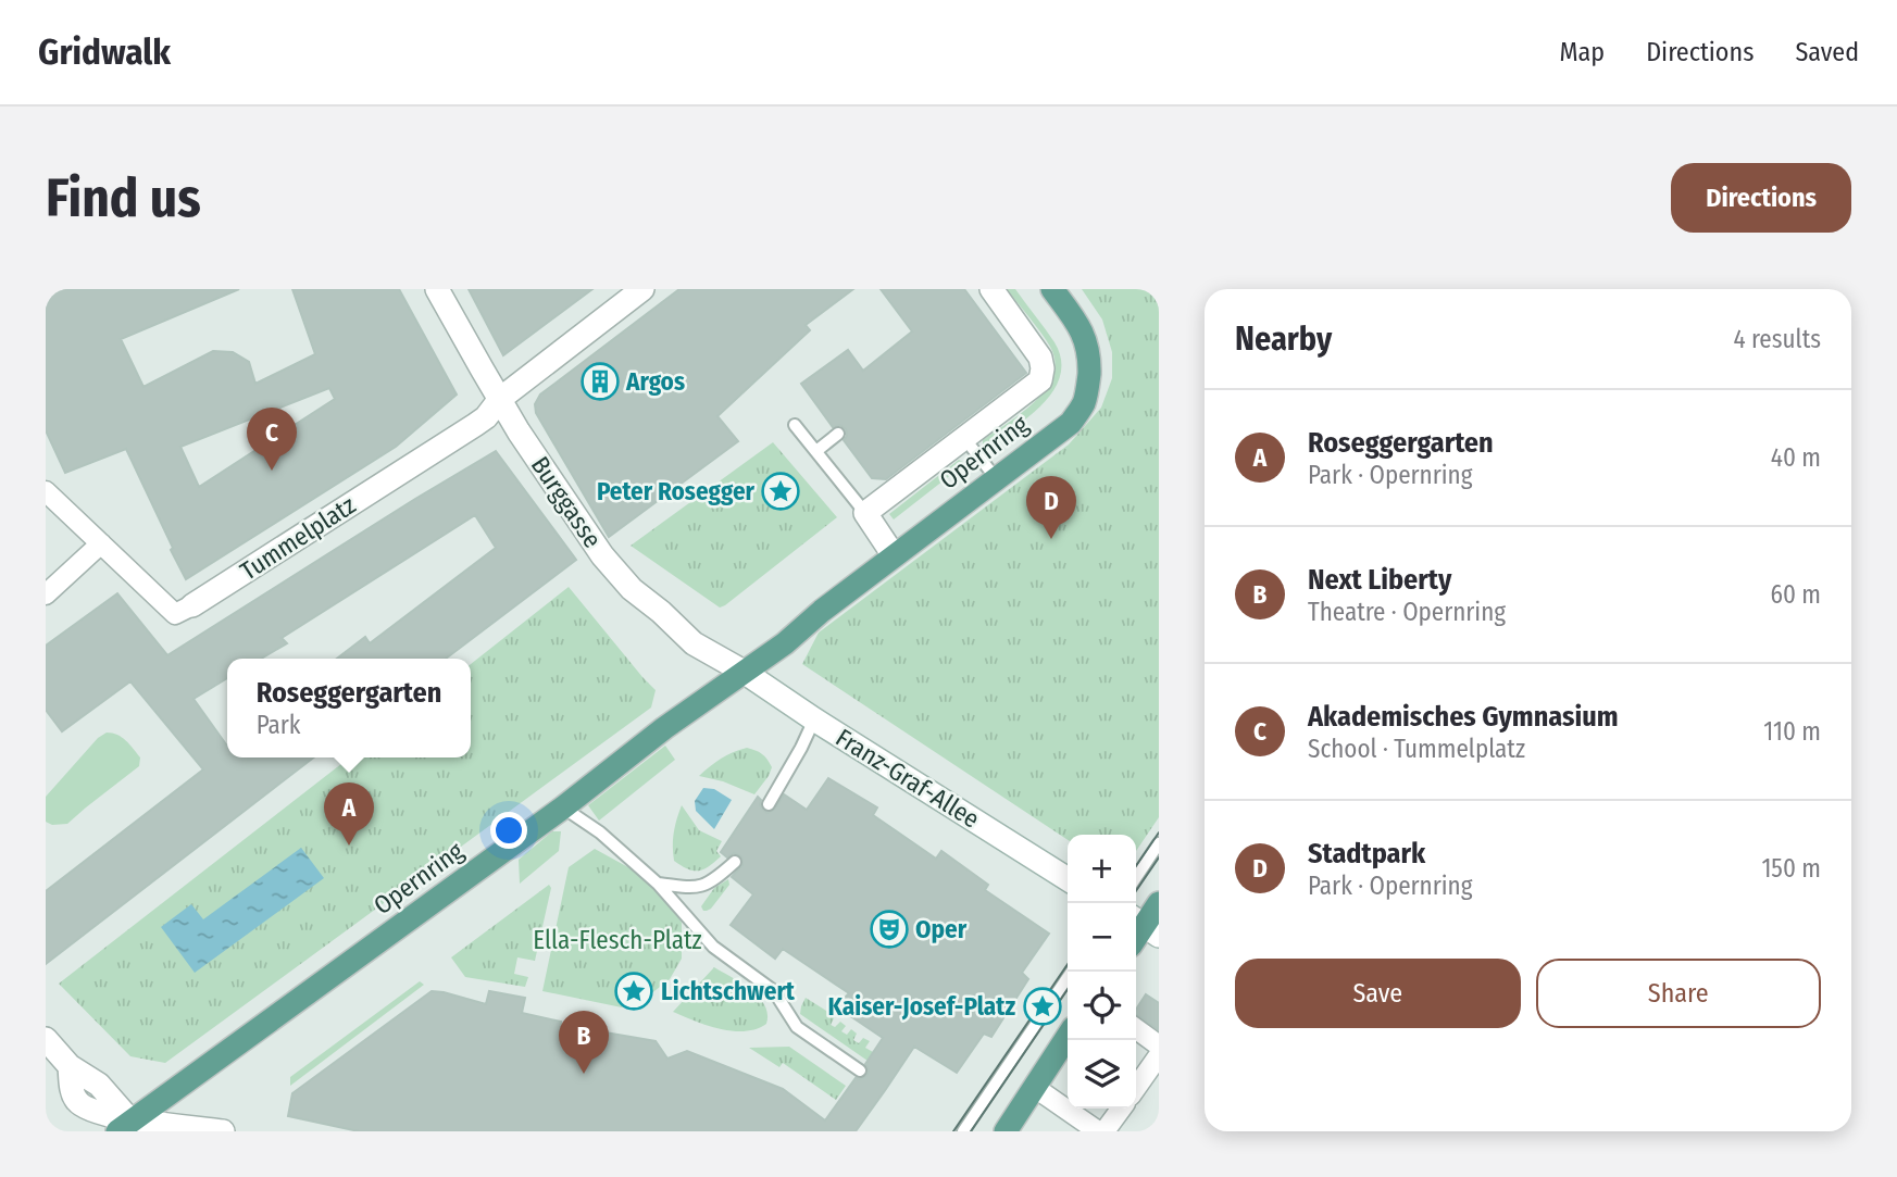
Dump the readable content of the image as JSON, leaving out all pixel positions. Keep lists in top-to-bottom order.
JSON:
{
  "streets": {
    "main road": ["Opernring"],
    "street": ["Burggasse", "Tummelplatz", "Franz-Graf-Allee"]
  },
  "crossings": [
    ["Opernring", "Burggasse"],
    ["Opernring", "Franz-Graf-Allee"],
    ["Burggasse", "Tummelplatz"],
    ["Burggasse", "Franz-Graf-Allee"]
  ],
  "parks": ["Ella-Flesch-Platz"],
  "places": {
    "building": ["Argos"],
    "place": ["Peter Rosegger", "Lichtschwert", "Kaiser-Josef-Platz"],
    "theatre": ["Oper"]
  },
  "page": {
    "header": "Gridwalk",
    "nav": ["Map", "Directions", "Saved"],
    "buttons": [
      "Directions",
      ["Save", "Share"]
    ],
    "title": "Find us",
    "heading": ["Nearby", "4 results"],
    "list": [
      {
        "mark": "A",
        "name": "Roseggergarten",
        "note": "Park · Opernring",
        "value": "40 m"
      },
      {
        "mark": "B",
        "name": "Next Liberty",
        "note": "Theatre · Opernring",
        "value": "60 m"
      },
      {
        "mark": "C",
        "name": "Akademisches Gymnasium",
        "note": "School · Tummelplatz",
        "value": "110 m"
      },
      {
        "mark": "D",
        "name": "Stadtpark",
        "note": "Park · Opernring",
        "value": "150 m"
      }
    ],
    "pins": [
      "C",
      "D",
      "A",
      "B"
    ],
    "popup": ["Roseggergarten", "Park"],
    "map_buttons": ["+", "−"]
  }
}
